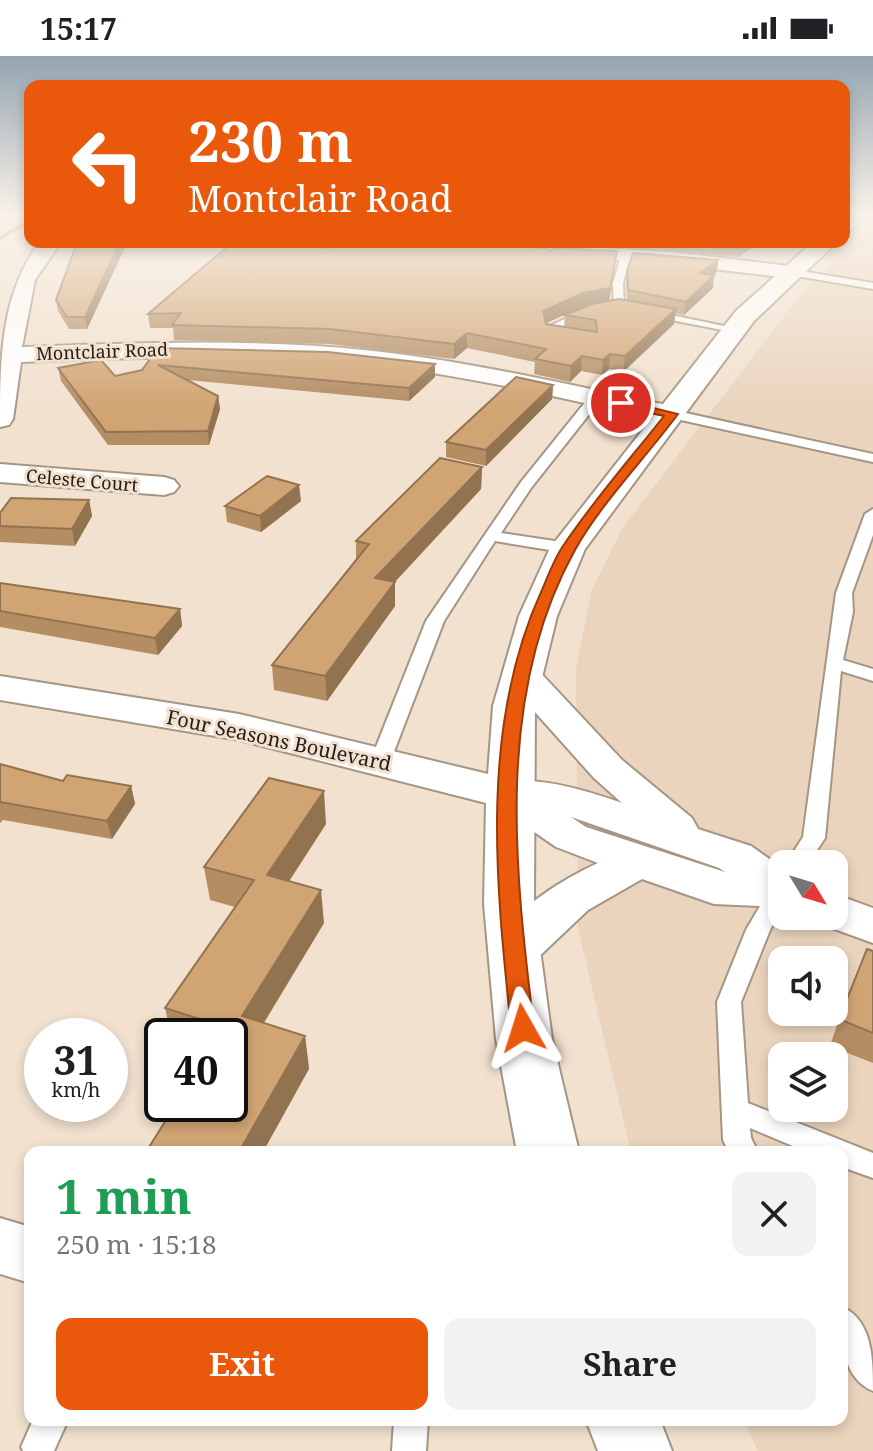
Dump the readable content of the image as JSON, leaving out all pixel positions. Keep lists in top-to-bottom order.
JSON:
{
  "streets": {
    "street": ["Montclair Road", "Celeste Court", "Four Seasons Boulevard"]
  },
  "north": "bottom right",
  "page": {
    "status": "15:17",
    "turn": ["230 m", "Montclair Road"],
    "speed": "31 km/h",
    "limit": "40",
    "heading": ["1 min", "250 m · 15:18"],
    "buttons": ["Exit", "Share"]
  }
}
